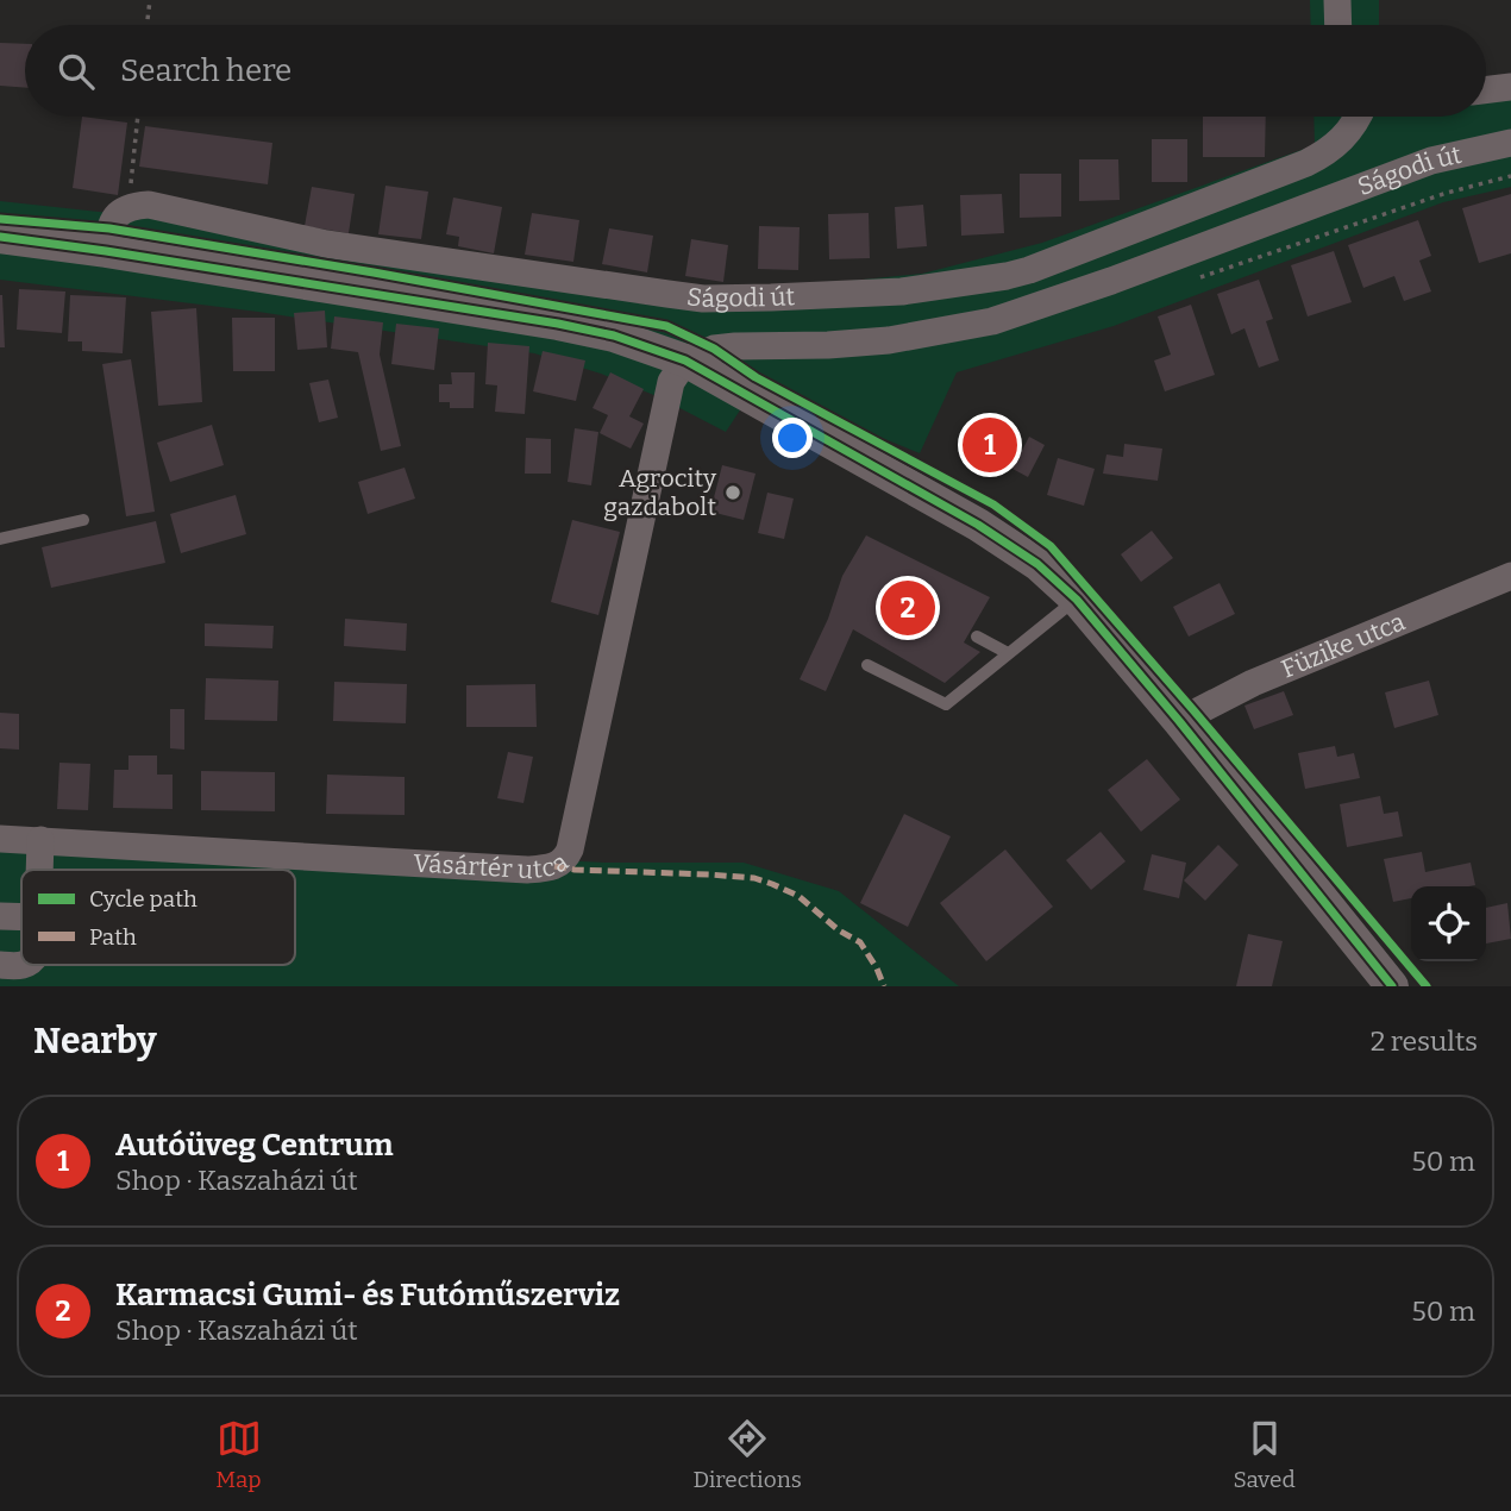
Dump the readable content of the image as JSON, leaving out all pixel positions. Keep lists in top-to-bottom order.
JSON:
{
  "streets": {
    "street": ["Ságodi út", "Füzike utca", "Vásártér utca"]
  },
  "crossings": [
    ["Ságodi út", "Vásártér utca"]
  ],
  "places": ["Agrocity gazdabolt"],
  "legend": ["Cycle path", "Path"],
  "page": {
    "search": "Search here",
    "pins": ["1", "2"],
    "heading": ["Nearby", "2 results"],
    "list": [
      {
        "mark": "1",
        "name": "Autóüveg Centrum",
        "note": "Shop · Kaszaházi út",
        "value": "50 m"
      },
      {
        "mark": "2",
        "name": "Karmacsi Gumi- és Futóműszerviz",
        "note": "Shop · Kaszaházi út",
        "value": "50 m"
      }
    ],
    "nav": ["Map", "Directions", "Saved"]
  }
}
